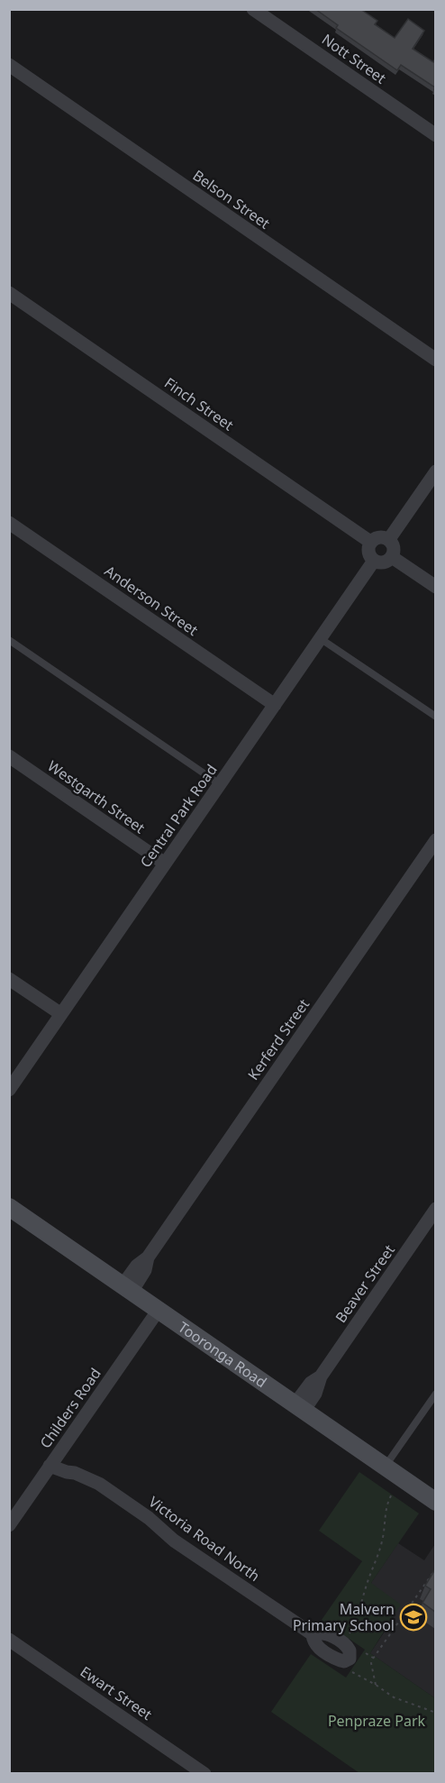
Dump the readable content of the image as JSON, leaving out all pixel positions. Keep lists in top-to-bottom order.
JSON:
{
  "streets": {
    "main road": ["Tooronga Road"],
    "street": [
      "Nott Street",
      "Belson Street",
      "Finch Street",
      "Anderson Street",
      "Westgarth Street",
      "Central Park Road",
      "Kerferd Street",
      "Beaver Street",
      "Childers Road",
      "Victoria Road North",
      "Ewart Street"
    ]
  },
  "crossings": [
    ["Finch Street", "Central Park Road"],
    ["Anderson Street", "Central Park Road"],
    ["Westgarth Street", "Central Park Road"],
    ["Kerferd Street", "Tooronga Road"],
    ["Beaver Street", "Tooronga Road"],
    ["Tooronga Road", "Childers Road"],
    ["Childers Road", "Victoria Road North"]
  ],
  "parks": ["Penpraze Park"],
  "places": {
    "school or university": ["Malvern Primary School"]
  }
}
